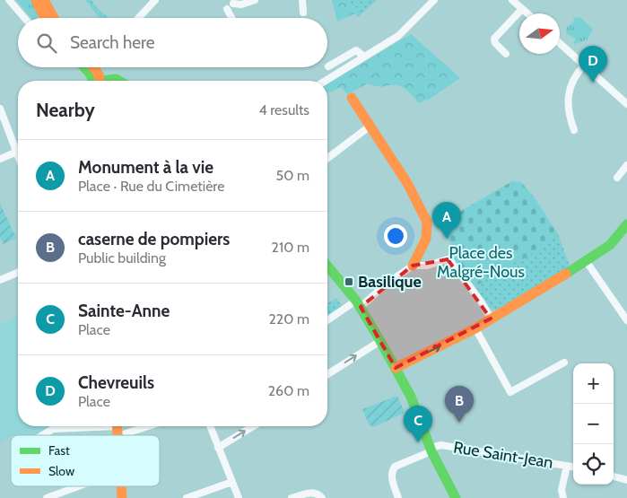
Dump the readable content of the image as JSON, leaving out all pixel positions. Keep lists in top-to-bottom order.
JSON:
{
  "streets": {
    "street": ["Rue Saint-Jean"]
  },
  "parks": ["Place des Malgré-Nous"],
  "places": {
    "transit": ["Basilique"]
  },
  "legend": ["Fast", "Slow"],
  "north": "right",
  "page": {
    "search": "Search here",
    "pins": [
      "D",
      "A",
      "B",
      "C"
    ],
    "heading": ["Nearby", "4 results"],
    "list": [
      {
        "mark": "A",
        "name": "Monument à la vie",
        "note": "Place · Rue du Cimetière",
        "value": "50 m"
      },
      {
        "mark": "B",
        "name": "caserne de pompiers",
        "note": "Public building",
        "value": "210 m"
      },
      {
        "mark": "C",
        "name": "Sainte-Anne",
        "note": "Place",
        "value": "220 m"
      },
      {
        "mark": "D",
        "name": "Chevreuils",
        "note": "Place",
        "value": "260 m"
      }
    ],
    "map_buttons": ["+", "−"]
  }
}
